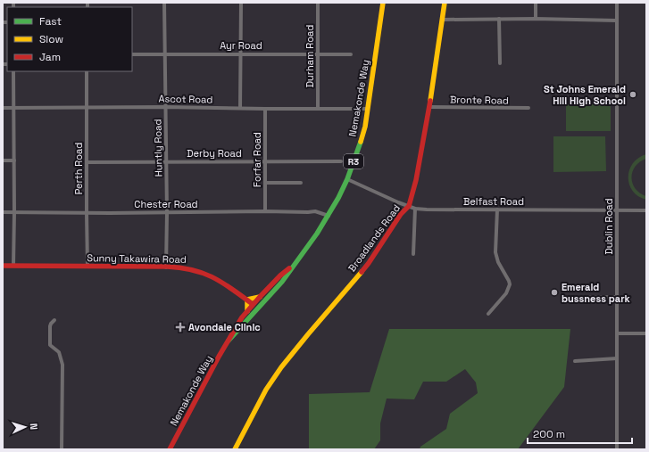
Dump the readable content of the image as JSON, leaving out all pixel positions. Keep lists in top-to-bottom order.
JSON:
{
  "streets": {
    "main road": [
      "Nemakonde Way",
      "R3",
      "Broadlands Road",
      "Sunny Takawira Road"
    ],
    "street": [
      "Ayr Road",
      "Durham Road",
      "Ascot Road",
      "Bronte Road",
      "Huntly Road",
      "Derby Road",
      "Forfar Road",
      "Perth Road",
      "Belfast Road",
      "Chester Road",
      "Dublin Road"
    ]
  },
  "crossings": [
    ["Ayr Road", "Durham Road"],
    ["Ayr Road", "Huntly Road"],
    ["Durham Road", "Ascot Road"],
    ["Nemakonde Way", "Ascot Road"],
    ["Nemakonde Way", "Belfast Road"],
    ["Nemakonde Way", "Chester Road"],
    ["Nemakonde Way", "Sunny Takawira Road"],
    ["Ascot Road", "Huntly Road"],
    ["Ascot Road", "Forfar Road"],
    ["Ascot Road", "Perth Road"],
    ["Bronte Road", "Broadlands Road"],
    ["Huntly Road", "Derby Road"],
    ["Huntly Road", "Chester Road"],
    ["Huntly Road", "Sunny Takawira Road"],
    ["Derby Road", "Forfar Road"],
    ["Derby Road", "Perth Road"],
    ["Forfar Road", "Chester Road"],
    ["Perth Road", "Chester Road"],
    ["Perth Road", "Sunny Takawira Road"],
    ["Belfast Road", "Dublin Road"],
    ["Belfast Road", "Broadlands Road"]
  ],
  "places": {
    "other": ["St Johns Emerald Hill High School", "Emerald bussness park"],
    "health": ["Avondale Clinic"]
  },
  "legend": ["Fast", "Slow", "Jam"],
  "scale_bar": "200 m",
  "north": "right"
}
